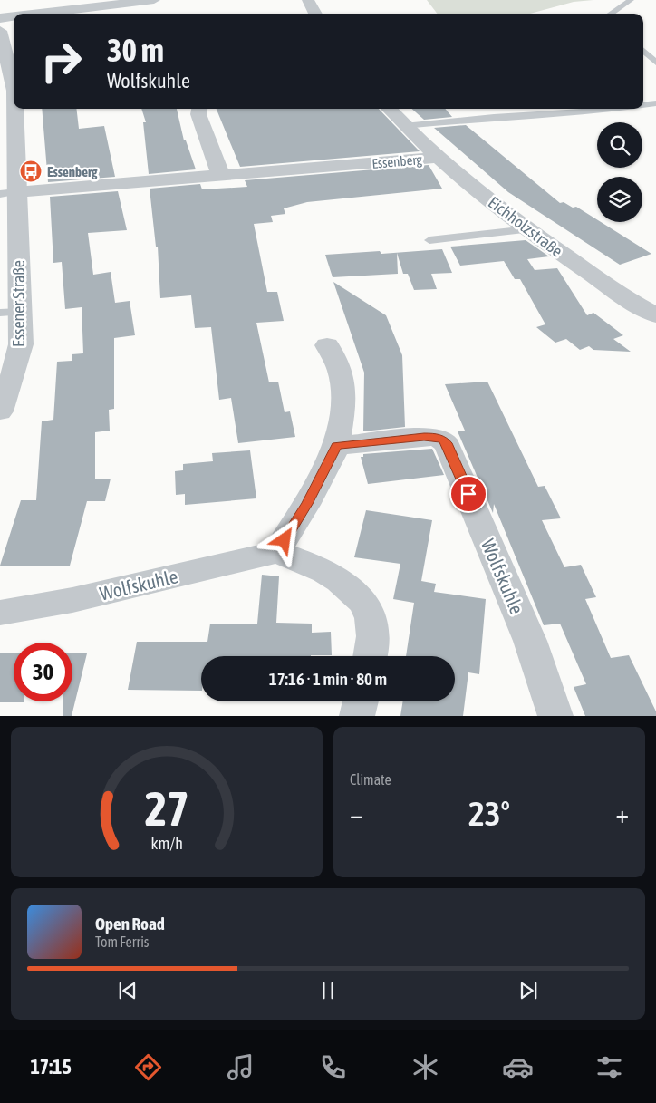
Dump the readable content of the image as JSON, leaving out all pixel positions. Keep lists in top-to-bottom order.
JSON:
{
  "streets": {
    "street": [
      "Essenberg",
      "Eichholzstraße",
      "Essener Straße",
      "Wolfskuhle"
    ]
  },
  "crossings": [
    ["Essenberg", "Eichholzstraße"],
    ["Essenberg", "Essener Straße"]
  ],
  "places": {
    "bus stop": ["Essenberg"]
  },
  "page": {
    "turn": ["30 m", "Wolfskuhle"],
    "limit": "30",
    "trip": "17:16 · 1 min · 80 m",
    "tile": "Climate",
    "heat": ["−", "23°", "+"],
    "song": ["Open Road", "Tom Ferris"],
    "tabs": "17:15",
    "gauge": ["27", "km/h"]
  }
}
